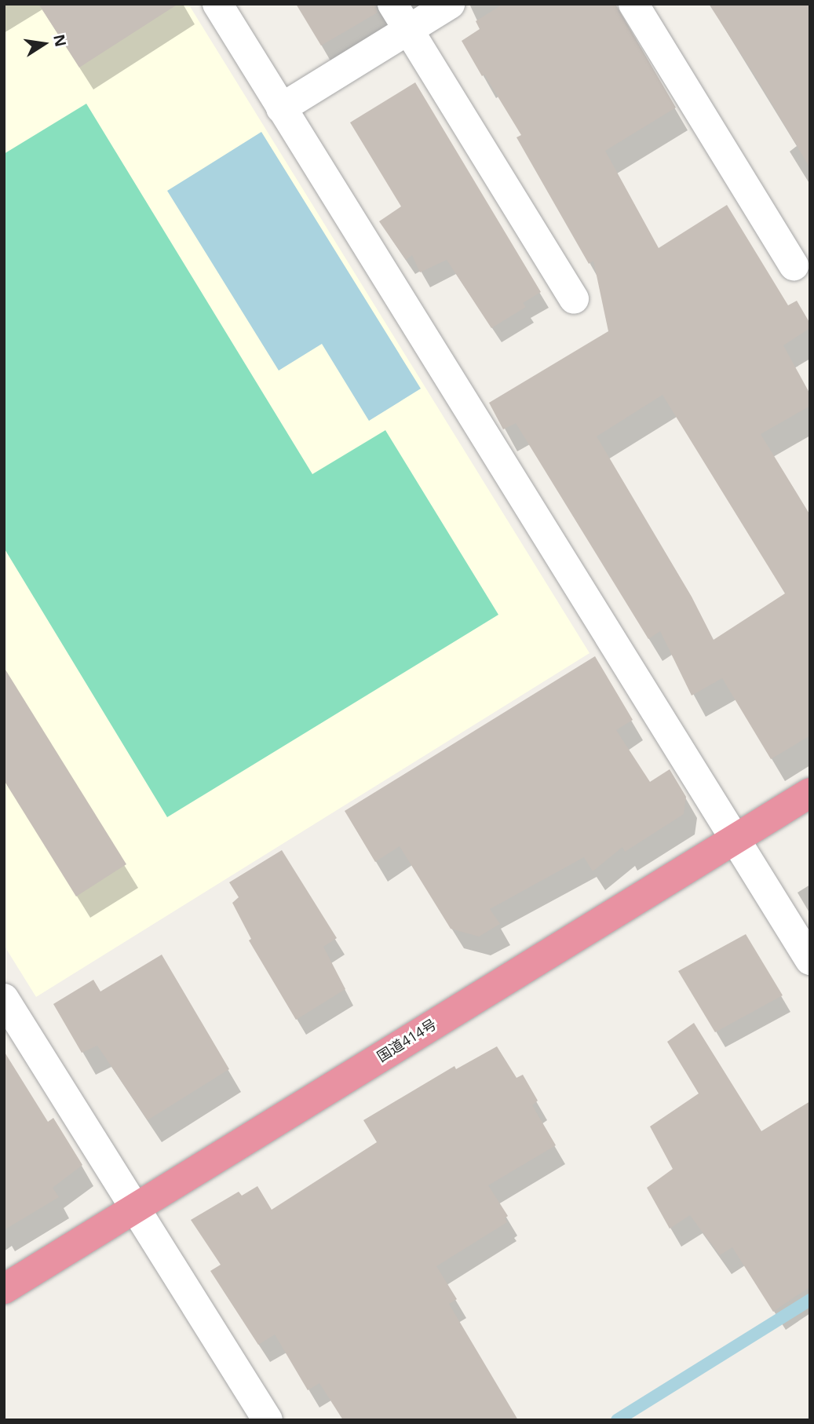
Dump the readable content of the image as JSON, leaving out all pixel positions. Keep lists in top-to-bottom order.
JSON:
{
  "streets": {
    "highway": ["国道414号"]
  },
  "north": "right"
}
